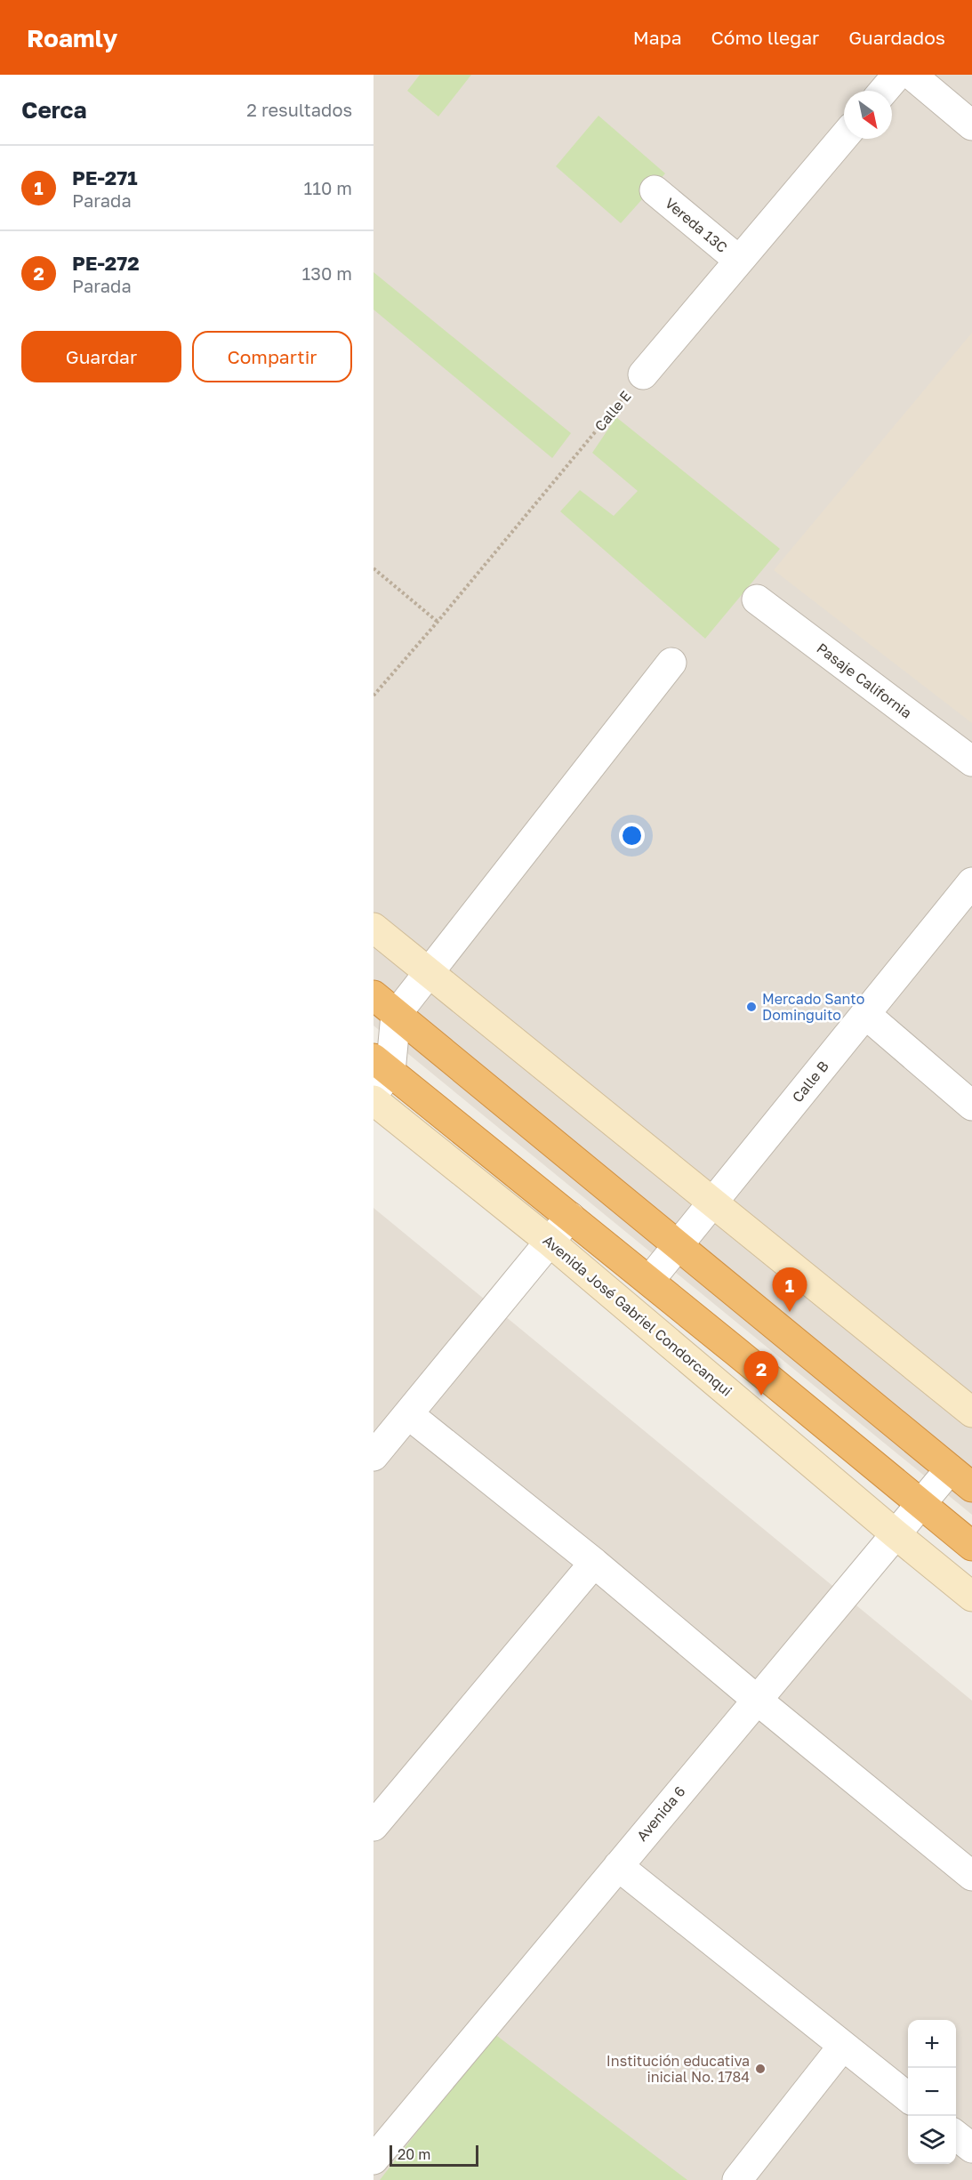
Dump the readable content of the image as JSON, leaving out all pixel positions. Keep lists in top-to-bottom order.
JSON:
{
  "streets": {
    "street": [
      "Vereda 13C",
      "Pasaje California",
      "Calle B",
      "Avenida José Gabriel Condorcanqui",
      "Avenida 6"
    ],
    "path": ["Calle E"]
  },
  "crossings": [
    ["Avenida José Gabriel Condorcanqui", "Avenida 6"]
  ],
  "places": ["Mercado Santo Dominguito", "Institución educativa inicial No. 1784"],
  "scale_bar": "20 m",
  "north": "bottom right",
  "page": {
    "header": "Roamly",
    "nav": ["Mapa", "Cómo llegar", "Guardados"],
    "heading": ["Cerca", "2 resultados"],
    "list": [
      {
        "mark": "1",
        "name": "PE-271",
        "note": "Parada",
        "value": "110 m"
      },
      {
        "mark": "2",
        "name": "PE-272",
        "note": "Parada",
        "value": "130 m"
      }
    ],
    "buttons": ["Guardar", "Compartir"],
    "pins": ["1", "2"],
    "map_buttons": ["+", "−"],
    "scale": "20 m"
  }
}
